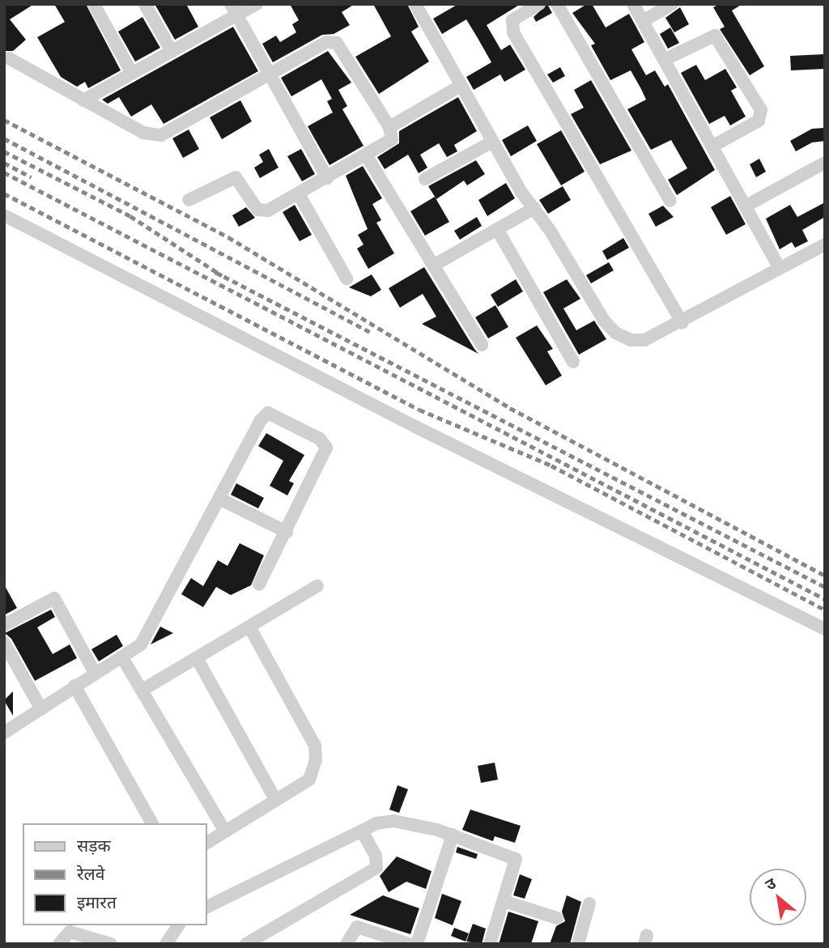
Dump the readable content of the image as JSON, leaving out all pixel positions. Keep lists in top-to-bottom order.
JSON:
{
  "legend": ["सड़क", "रेलवे", "इमारत"],
  "north": "top left"
}
